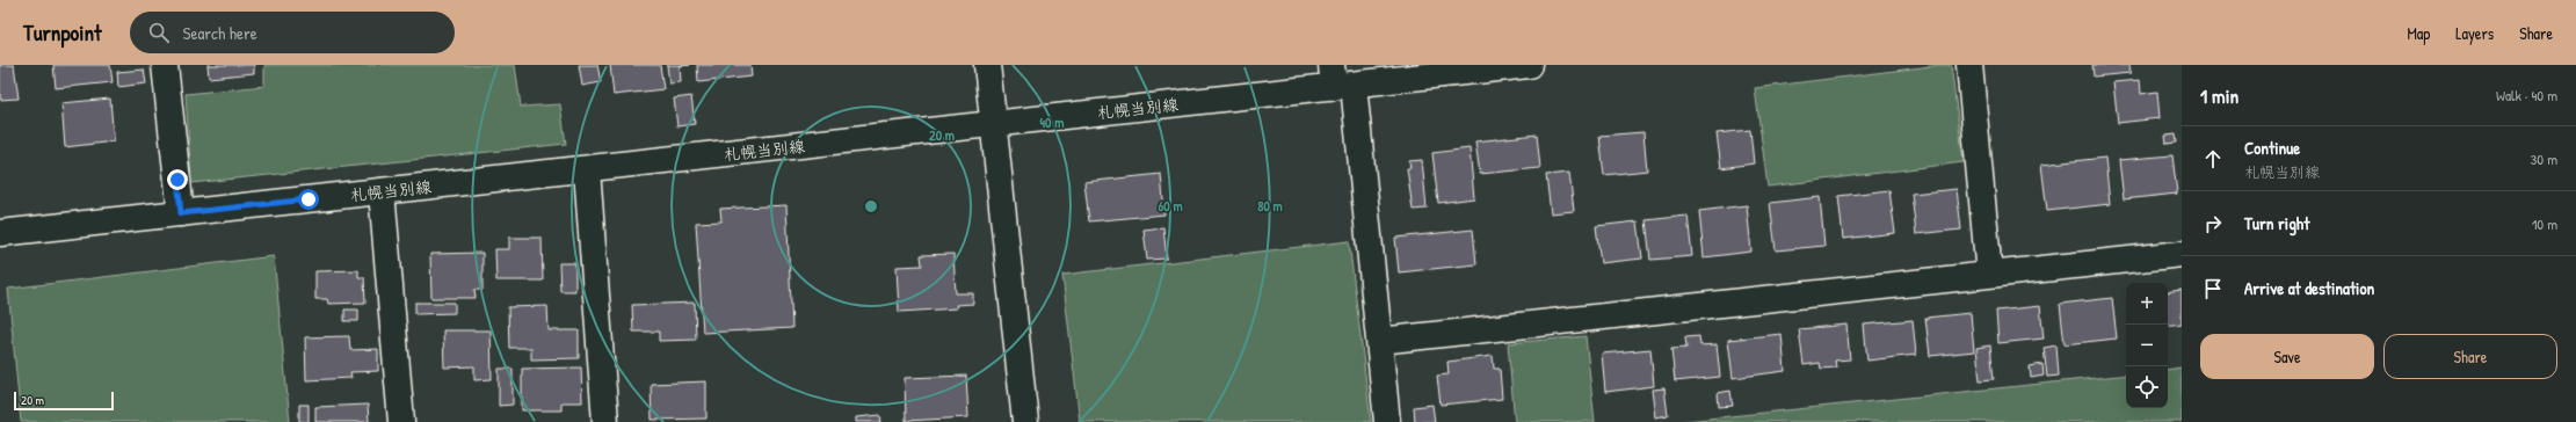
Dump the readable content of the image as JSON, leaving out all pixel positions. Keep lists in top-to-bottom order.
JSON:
{
  "streets": {
    "street": ["札幌当別線"]
  },
  "scale_bar": "20 m",
  "page": {
    "header": "Turnpoint",
    "search": "Search here",
    "nav": ["Map", "Layers", "Share"],
    "heading": ["1 min", "Walk · 40 m"],
    "list": [
      ["Continue", "札幌当別線", "30 m"],
      ["Turn right", "10 m"],
      "Arrive at destination"
    ],
    "map_buttons": ["+", "−"],
    "buttons": ["Save", "Share"],
    "scale": "20 m"
  },
  "rings": [
    "40 m",
    "20 m",
    "60 m",
    "80 m"
  ]
}
